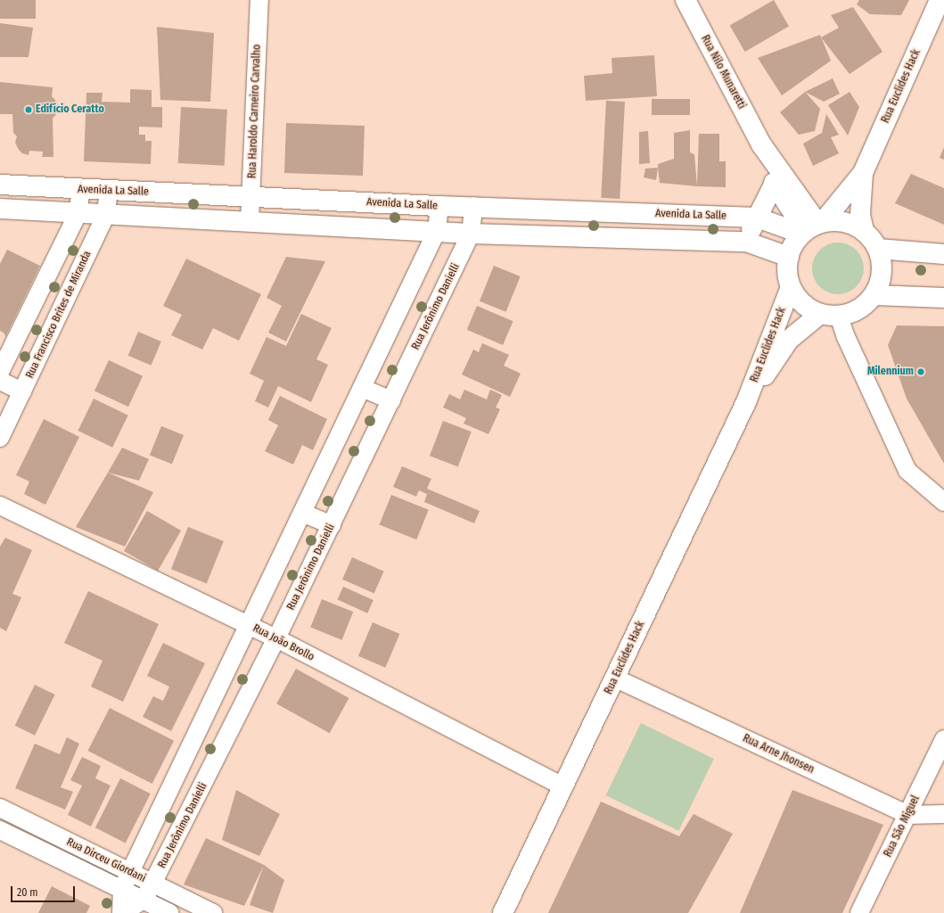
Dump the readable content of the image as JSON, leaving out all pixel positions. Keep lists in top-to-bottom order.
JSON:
{
  "streets": {
    "main road": ["Rua Nilo Munaretti", "Rua Euclides Hack", "Avenida La Salle"],
    "street": [
      "Rua Haroldo Carneiro Carvalho",
      "Rua Jerônimo Danielli",
      "Rua Francisco Brites de Miranda",
      "Rua João Brollo",
      "Rua Arne Jhonsen",
      "Rua São Miguel",
      "Rua Dirceu Giordani"
    ]
  },
  "crossings": [
    ["Rua Nilo Munaretti", "Rua Euclides Hack"],
    ["Rua Nilo Munaretti", "Avenida La Salle"],
    ["Rua Euclides Hack", "Avenida La Salle"],
    ["Rua Euclides Hack", "Rua João Brollo"],
    ["Rua Euclides Hack", "Rua Arne Jhonsen"],
    ["Rua Haroldo Carneiro Carvalho", "Avenida La Salle"],
    ["Avenida La Salle", "Rua Jerônimo Danielli"],
    ["Avenida La Salle", "Rua Francisco Brites de Miranda"],
    ["Rua Jerônimo Danielli", "Rua João Brollo"],
    ["Rua Jerônimo Danielli", "Rua Dirceu Giordani"],
    ["Rua Arne Jhonsen", "Rua São Miguel"]
  ],
  "places": ["Edifício Ceratto", "Milennium"],
  "scale_bar": "20 m"
}
